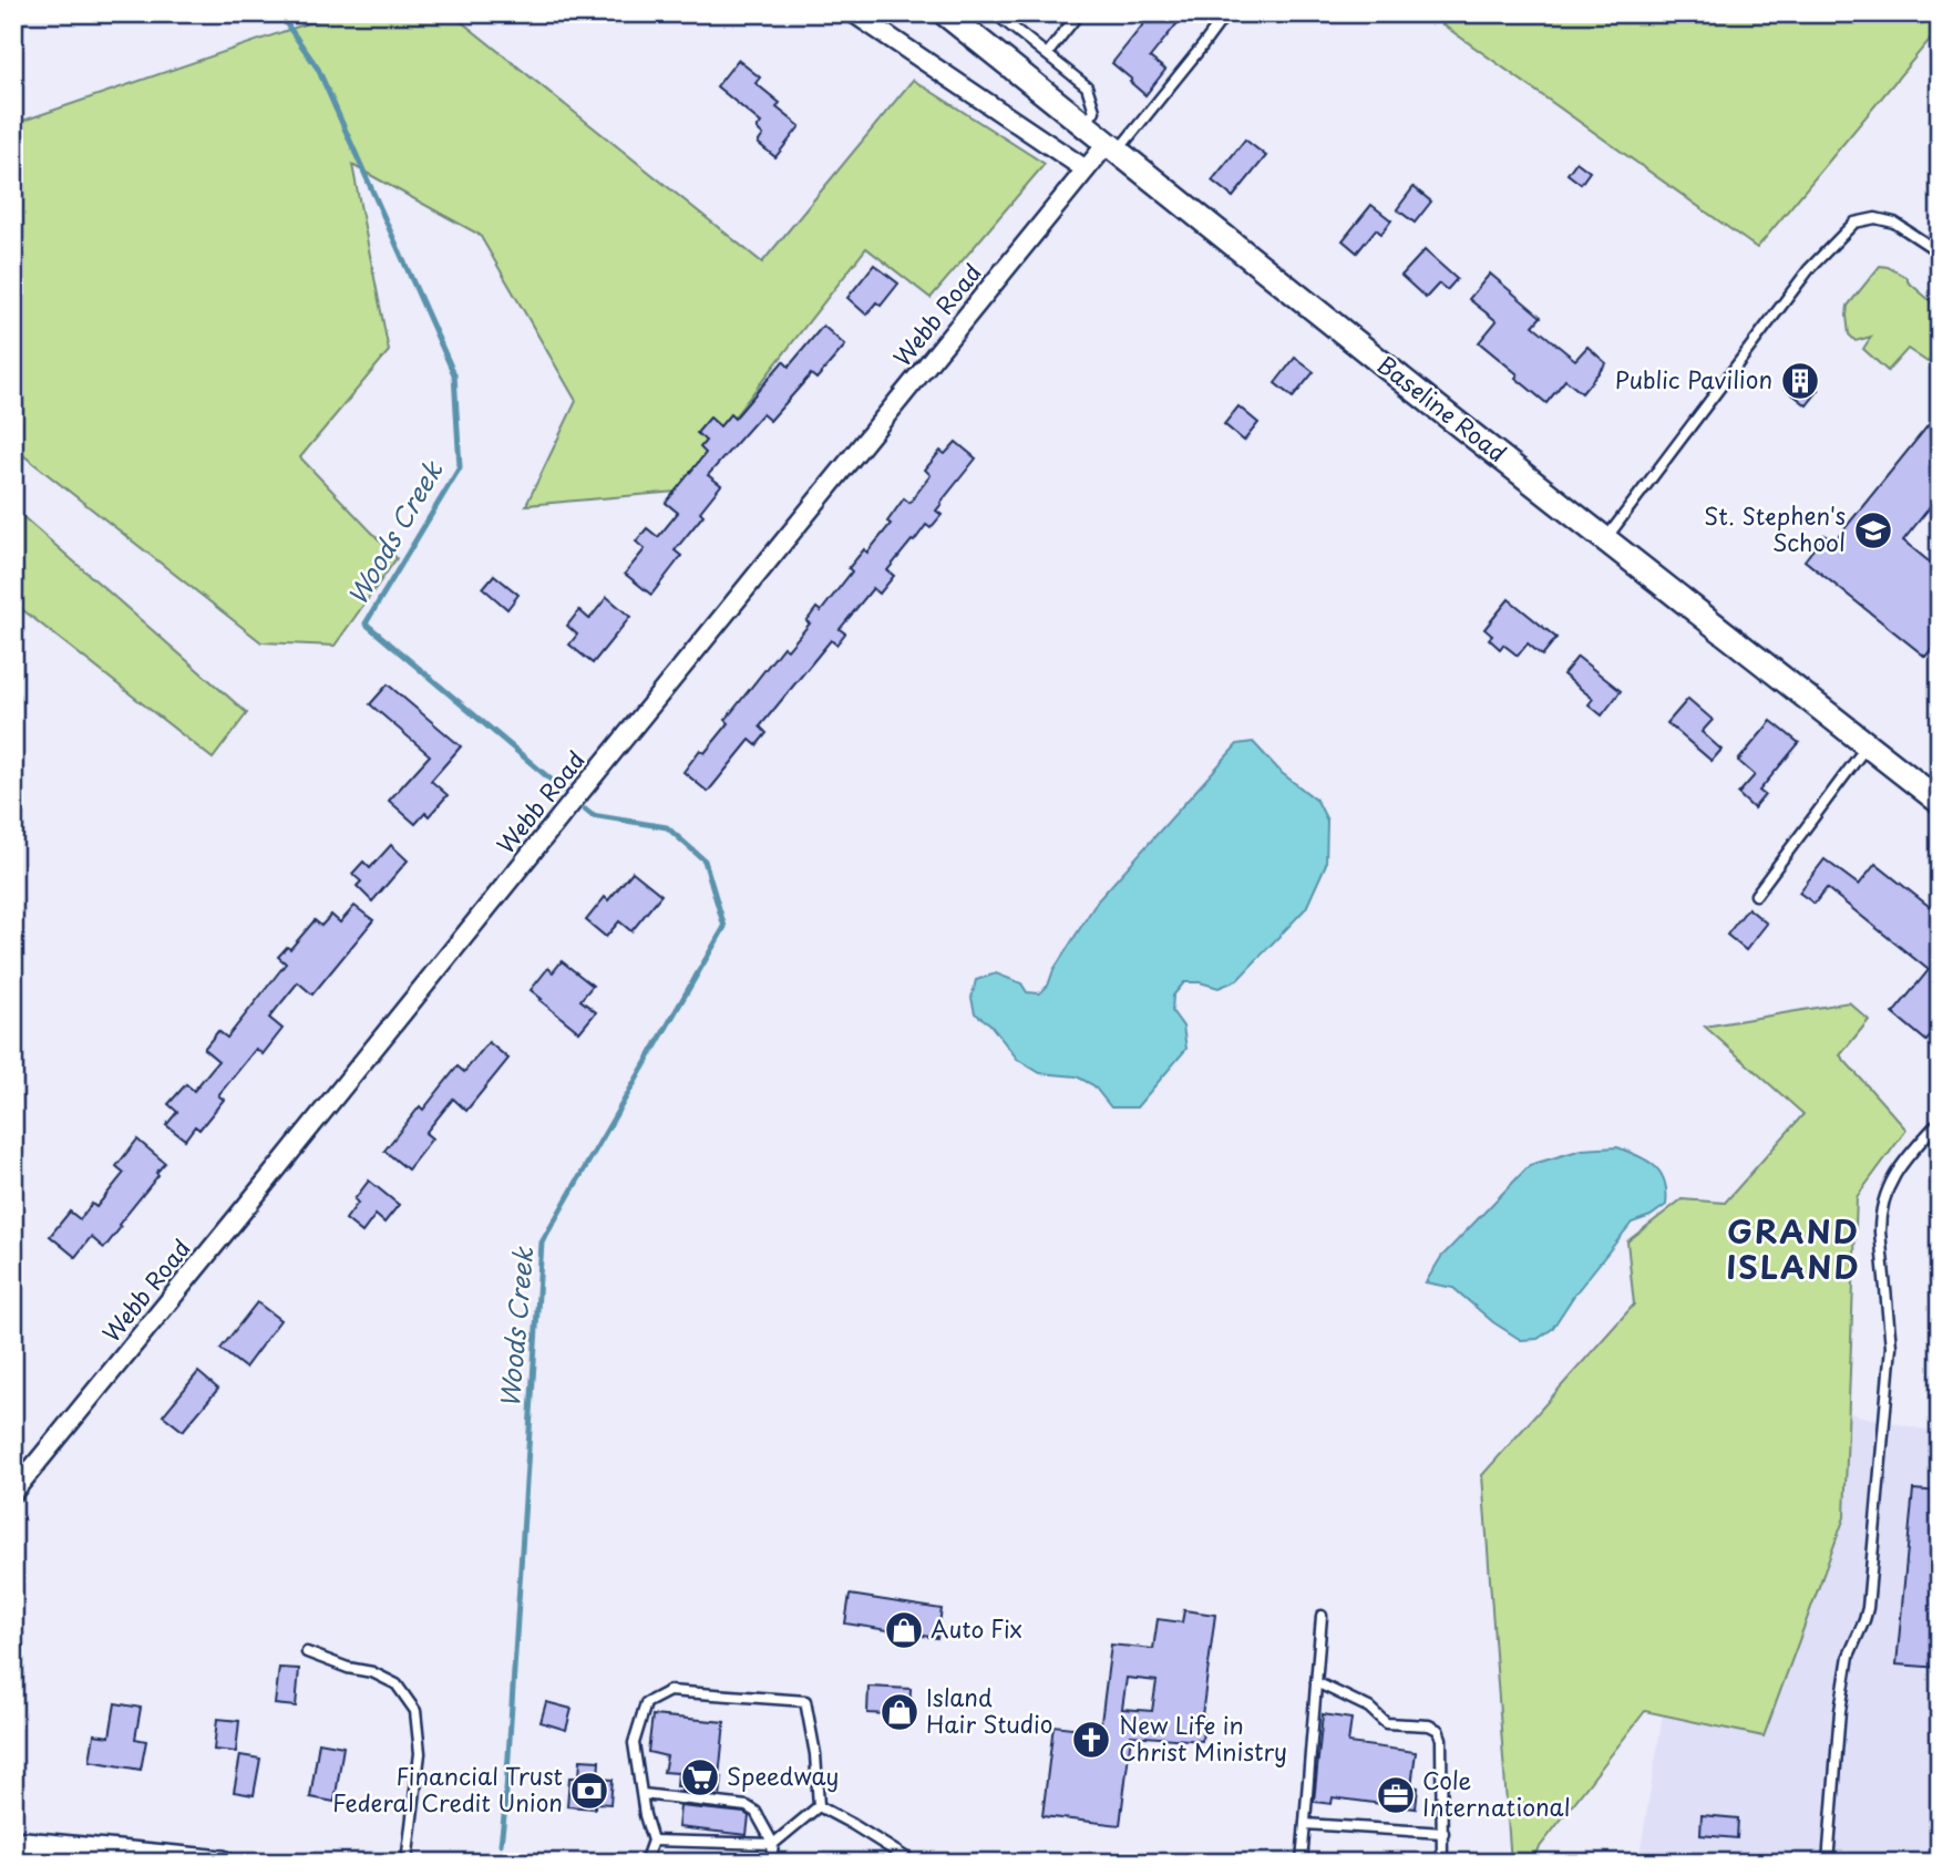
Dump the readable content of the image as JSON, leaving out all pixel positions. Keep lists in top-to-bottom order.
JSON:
{
  "streets": {
    "street": ["Webb Road", "Baseline Road"]
  },
  "crossings": [
    ["Webb Road", "Baseline Road"]
  ],
  "districts": ["GRAND ISLAND"],
  "water": ["Woods Creek"],
  "places": {
    "building": ["Public Pavilion"],
    "school or university": ["St. Stephen's School"],
    "shop": ["Auto Fix", "Island Hair Studio"],
    "church": ["New Life in Christ Ministry"],
    "supermarket": ["Speedway"],
    "bank": ["Financial Trust Federal Credit Union"],
    "office": ["Cole International"]
  }
}
